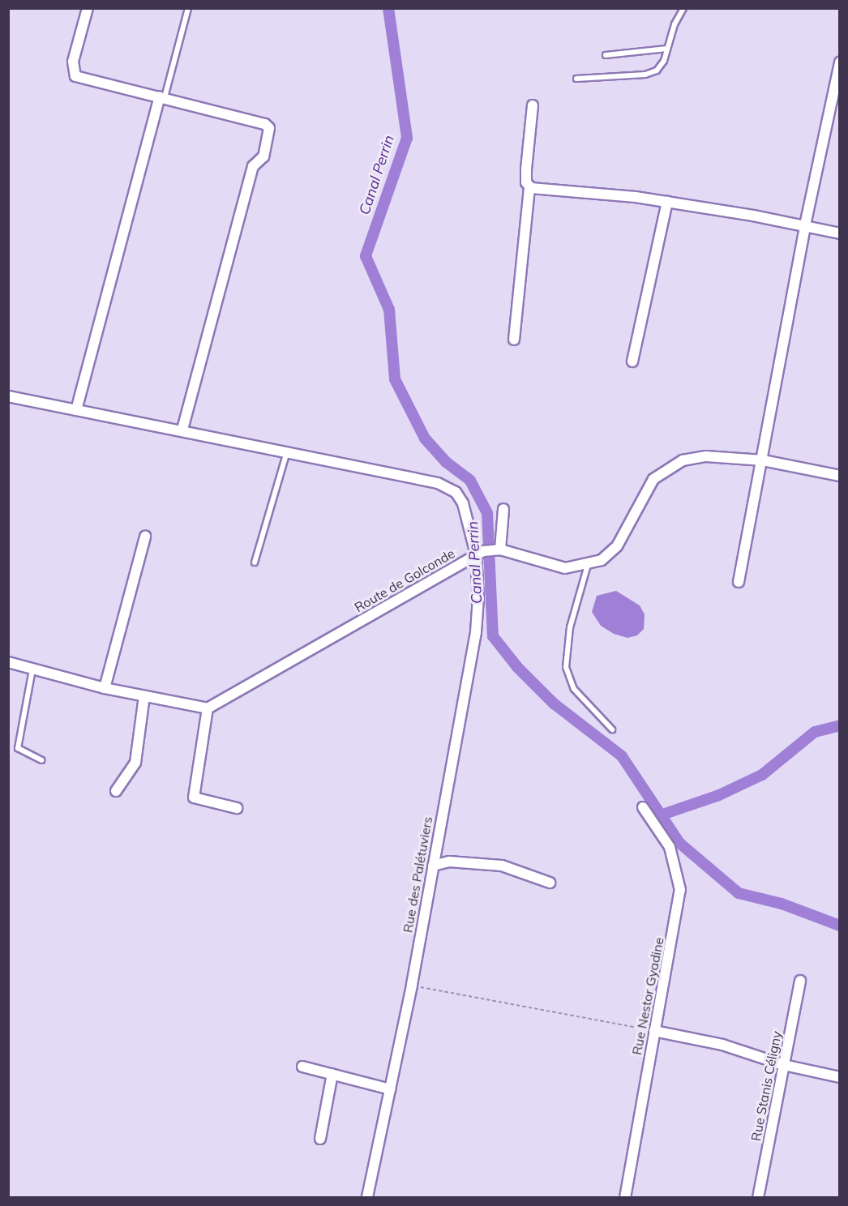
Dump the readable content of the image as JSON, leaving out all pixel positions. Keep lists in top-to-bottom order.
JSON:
{
  "streets": {
    "street": [
      "Route de Golconde",
      "Rue des Palétuviers",
      "Rue Nestor Gyadine",
      "Rue Stanis Céligny"
    ]
  },
  "crossings": [
    ["Route de Golconde", "Rue des Palétuviers"]
  ],
  "water": ["Canal Perrin"]
}
